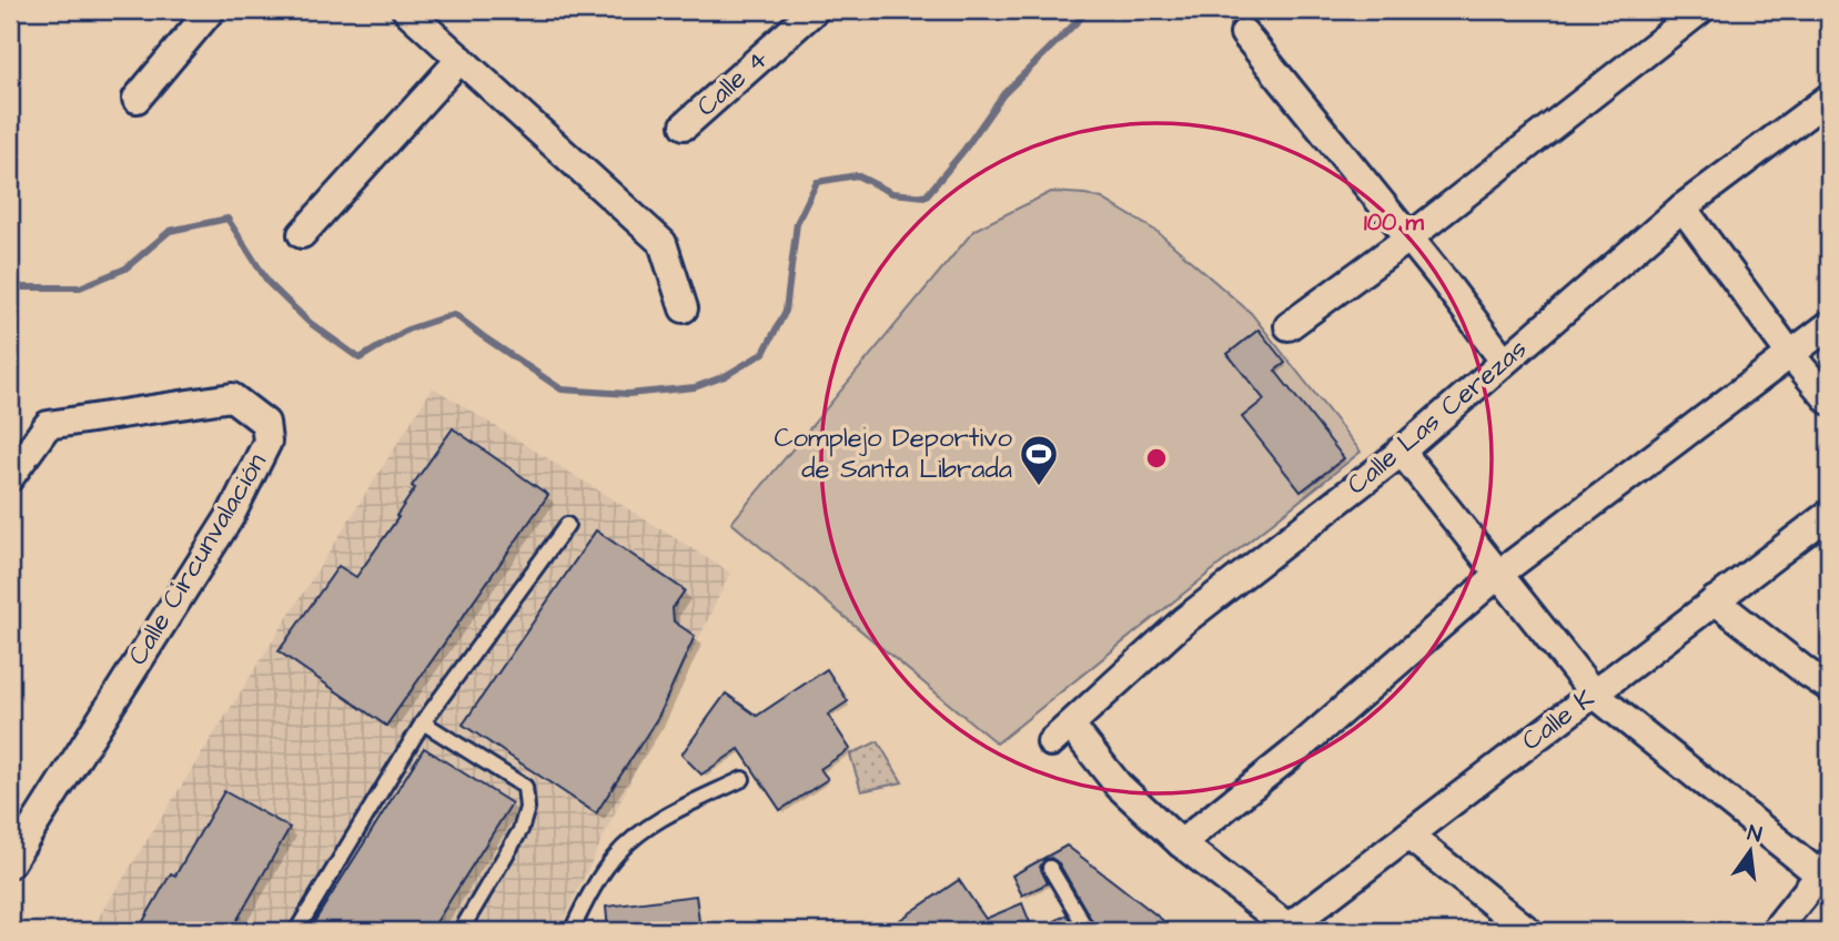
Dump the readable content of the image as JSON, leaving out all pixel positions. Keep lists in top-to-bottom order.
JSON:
{
  "streets": {
    "street": [
      "Calle 4",
      "Calle Las Cerezas",
      "Calle Circunvalación",
      "Calle K"
    ]
  },
  "places": {
    "sports": ["Complejo Deportivo de Santa Librada"]
  },
  "north": "top",
  "rings": ["100 m"]
}
